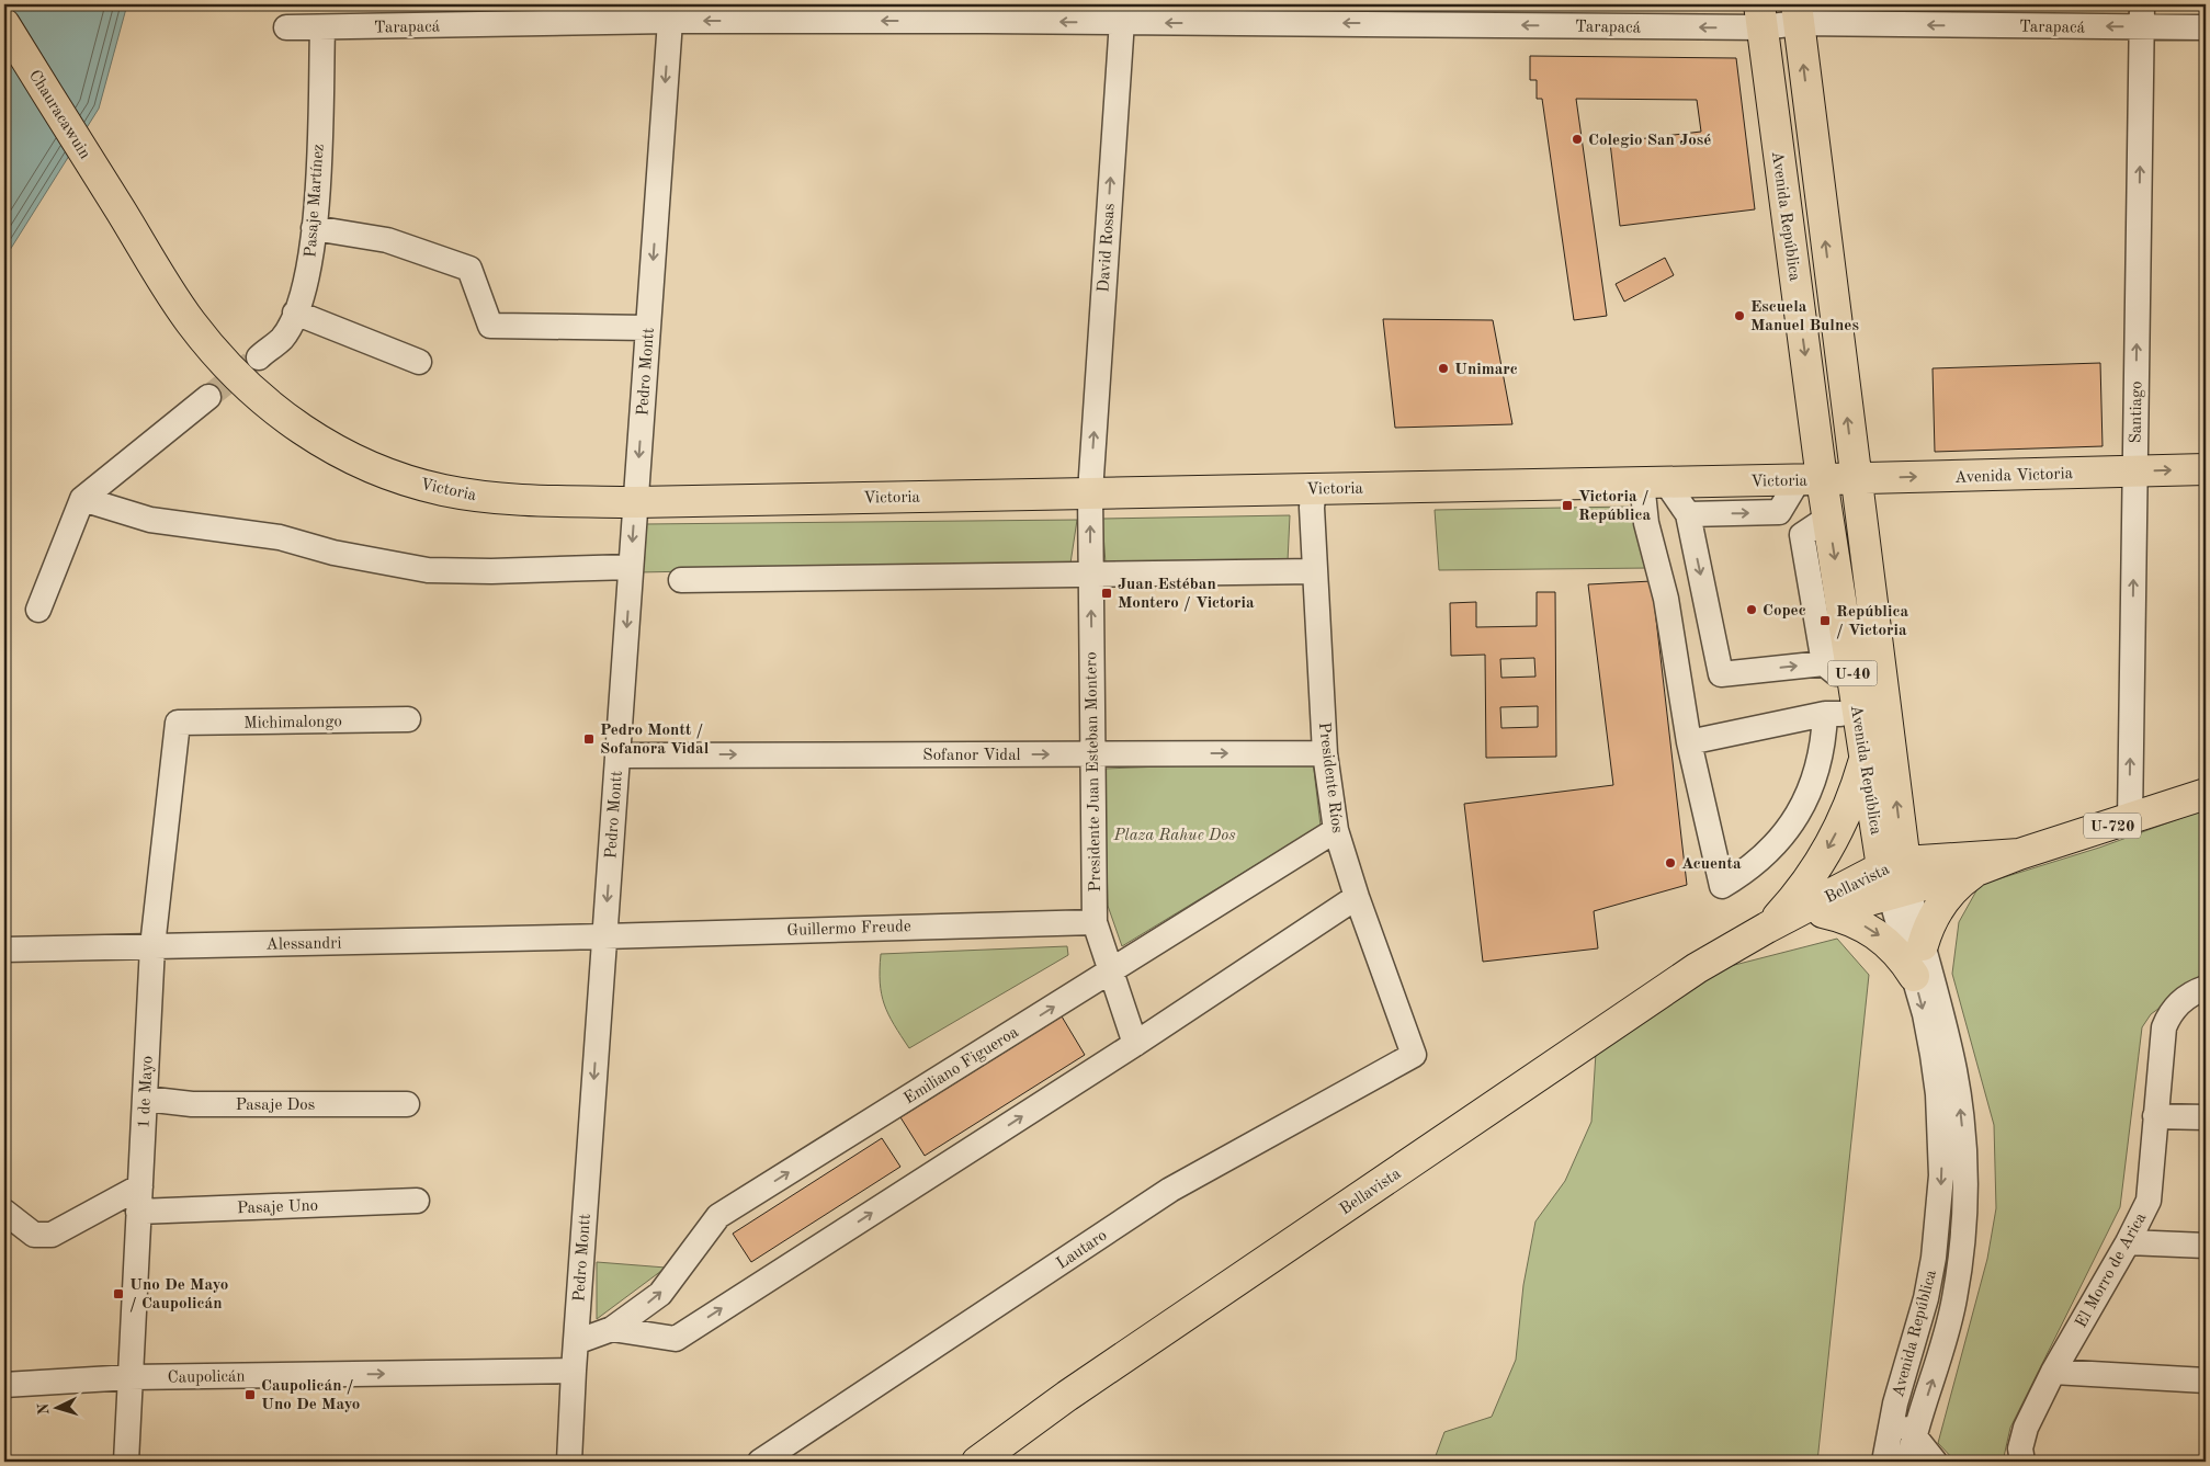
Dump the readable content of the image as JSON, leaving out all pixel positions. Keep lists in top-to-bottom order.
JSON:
{
  "streets": {
    "main road": [
      "Chauracawuin",
      "Avenida República",
      "Avenida Victoria",
      "Victoria",
      "U-40",
      "U-720",
      "Bellavista"
    ],
    "street": [
      "Tarapacá",
      "Pasaje Martínez",
      "David Rosas",
      "Pedro Montt",
      "Santiago",
      "Michimalongo",
      "Sofanor Vidal",
      "Presidente Juan Esteban Montero",
      "Presidente Ríos",
      "Guillermo Freude",
      "Alessandri",
      "Emiliano Figueroa",
      "1 de Mayo",
      "Pasaje Dos",
      "Pasaje Uno",
      "Lautaro",
      "El Morro de Arica",
      "Caupolicán"
    ]
  },
  "crossings": [
    ["Tarapacá", "Pasaje Martínez"],
    ["Tarapacá", "Avenida República"],
    ["Tarapacá", "David Rosas"],
    ["Tarapacá", "Pedro Montt"],
    ["Tarapacá", "Santiago"],
    ["Chauracawuin", "Victoria"],
    ["Avenida República", "Avenida Victoria"],
    ["Avenida República", "Victoria"],
    ["Avenida República", "Bellavista"],
    ["David Rosas", "Victoria"],
    ["David Rosas", "Presidente Juan Esteban Montero"],
    ["Pedro Montt", "Victoria"],
    ["Pedro Montt", "Sofanor Vidal"],
    ["Pedro Montt", "Guillermo Freude"],
    ["Pedro Montt", "Alessandri"],
    ["Pedro Montt", "Emiliano Figueroa"],
    ["Pedro Montt", "Caupolicán"],
    ["Santiago", "Avenida Victoria"],
    ["Santiago", "Bellavista"],
    ["Avenida Victoria", "Victoria"],
    ["Victoria", "Presidente Juan Esteban Montero"],
    ["Victoria", "Presidente Ríos"],
    ["Michimalongo", "1 de Mayo"],
    ["Sofanor Vidal", "Presidente Juan Esteban Montero"],
    ["Sofanor Vidal", "Presidente Ríos"],
    ["Presidente Juan Esteban Montero", "Guillermo Freude"],
    ["Presidente Juan Esteban Montero", "Emiliano Figueroa"],
    ["Presidente Ríos", "Emiliano Figueroa"],
    ["Presidente Ríos", "Lautaro"],
    ["Guillermo Freude", "Alessandri"],
    ["Alessandri", "1 de Mayo"],
    ["1 de Mayo", "Pasaje Dos"],
    ["1 de Mayo", "Pasaje Uno"],
    ["1 de Mayo", "Caupolicán"]
  ],
  "one_way": [
    "Tarapacá",
    "David Rosas",
    "Pedro Montt",
    "Santiago",
    "Avenida Victoria",
    "Presidente Juan Esteban Montero",
    "Emiliano Figueroa",
    "Caupolicán"
  ],
  "parks": ["Plaza Rahue Dos"],
  "places": {
    "other": [
      "Colegio San José",
      "Escuela Manuel Bulnes",
      "Unimarc",
      "Copec",
      "Acuenta"
    ],
    "transit": [
      "Victoria / República",
      "Juan Estéban Montero / Victoria",
      "República / Victoria",
      "Pedro Montt / Sofanora Vidal",
      "Uno De Mayo / Caupolicán",
      "Caupolicán / Uno De Mayo"
    ]
  },
  "north": "left"
}
